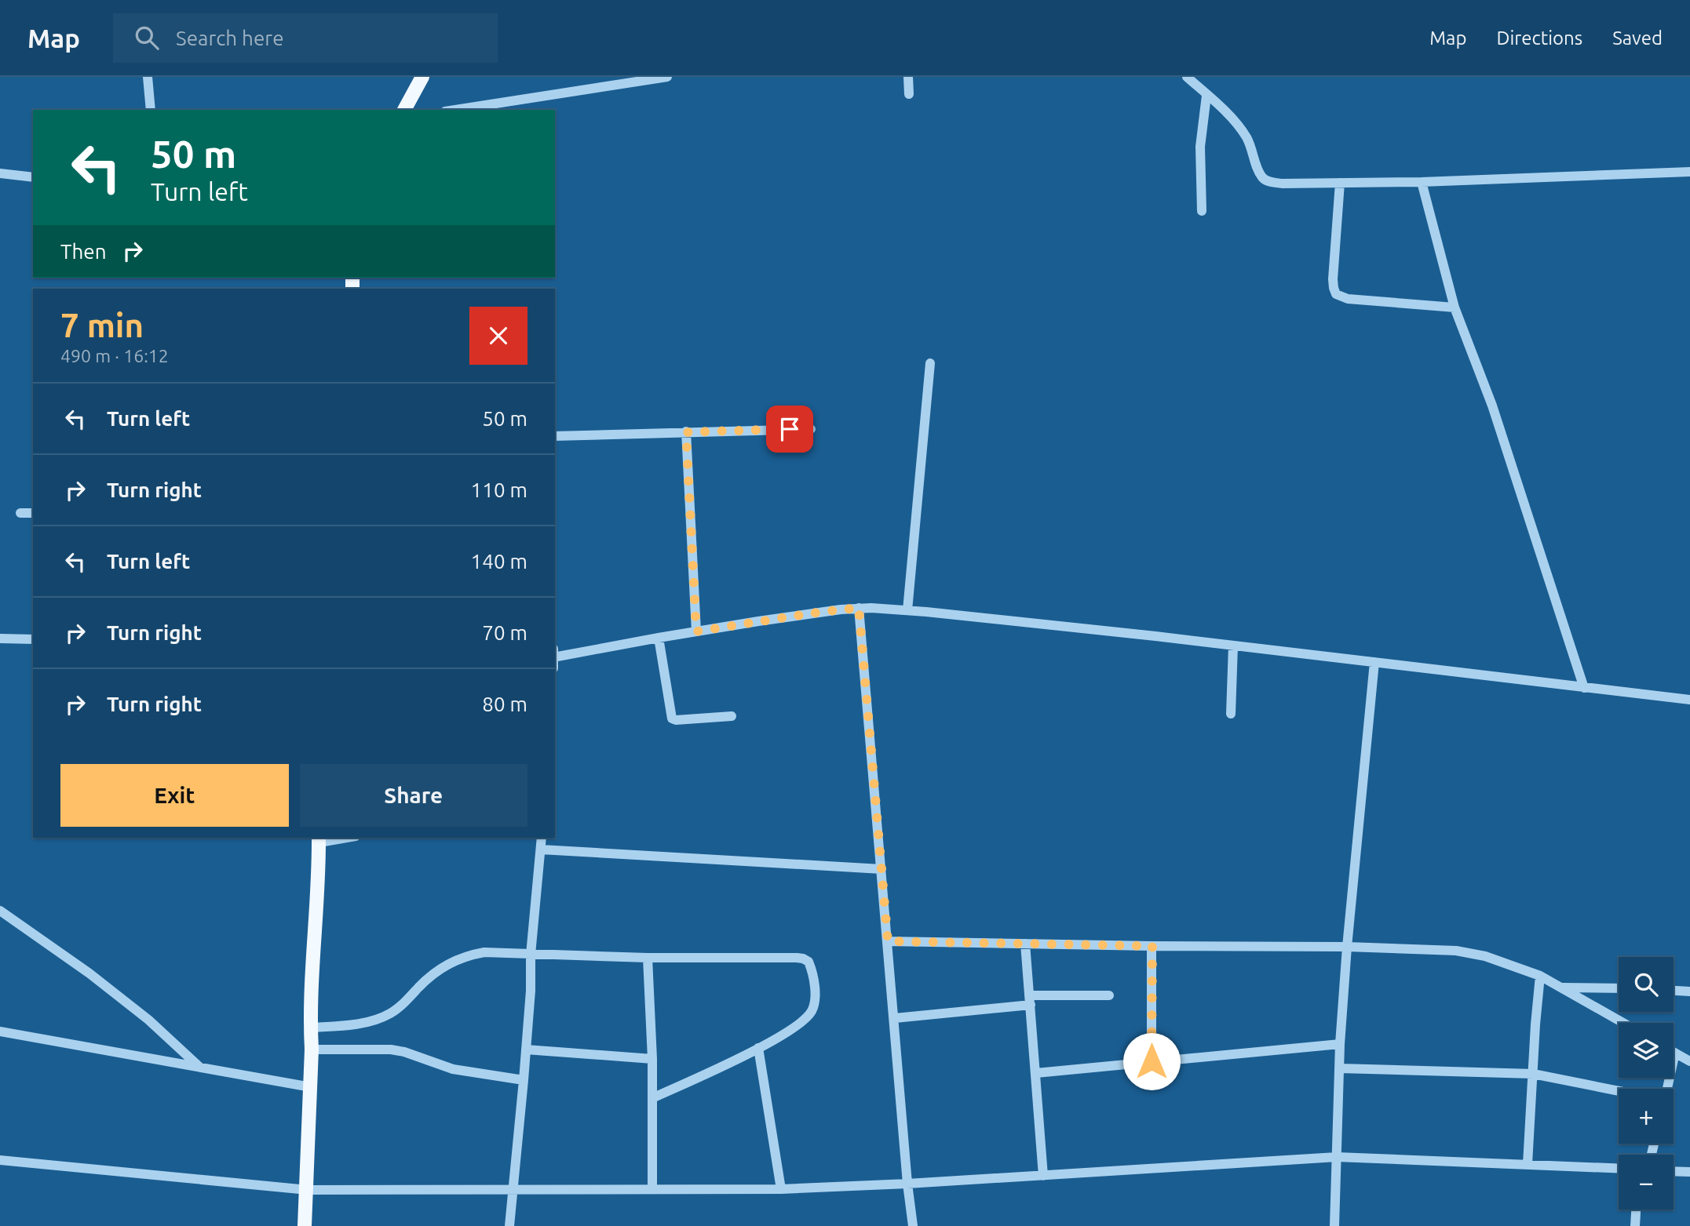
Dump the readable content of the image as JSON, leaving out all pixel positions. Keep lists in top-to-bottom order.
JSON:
{
  "page": {
    "header": "Map",
    "search": "Search here",
    "nav": ["Map", "Directions", "Saved"],
    "turn": ["50 m", "Turn left"],
    "then": "Then",
    "heading": ["7 min", "490 m · 16:12"],
    "list": [
      {
        "name": "Turn left",
        "value": "50 m"
      },
      {
        "name": "Turn right",
        "value": "110 m"
      },
      {
        "name": "Turn left",
        "value": "140 m"
      },
      {
        "name": "Turn right",
        "value": "70 m"
      },
      {
        "name": "Turn right",
        "value": "80 m"
      }
    ],
    "buttons": ["Exit", "Share"],
    "map_buttons": ["+", "−"]
  }
}
